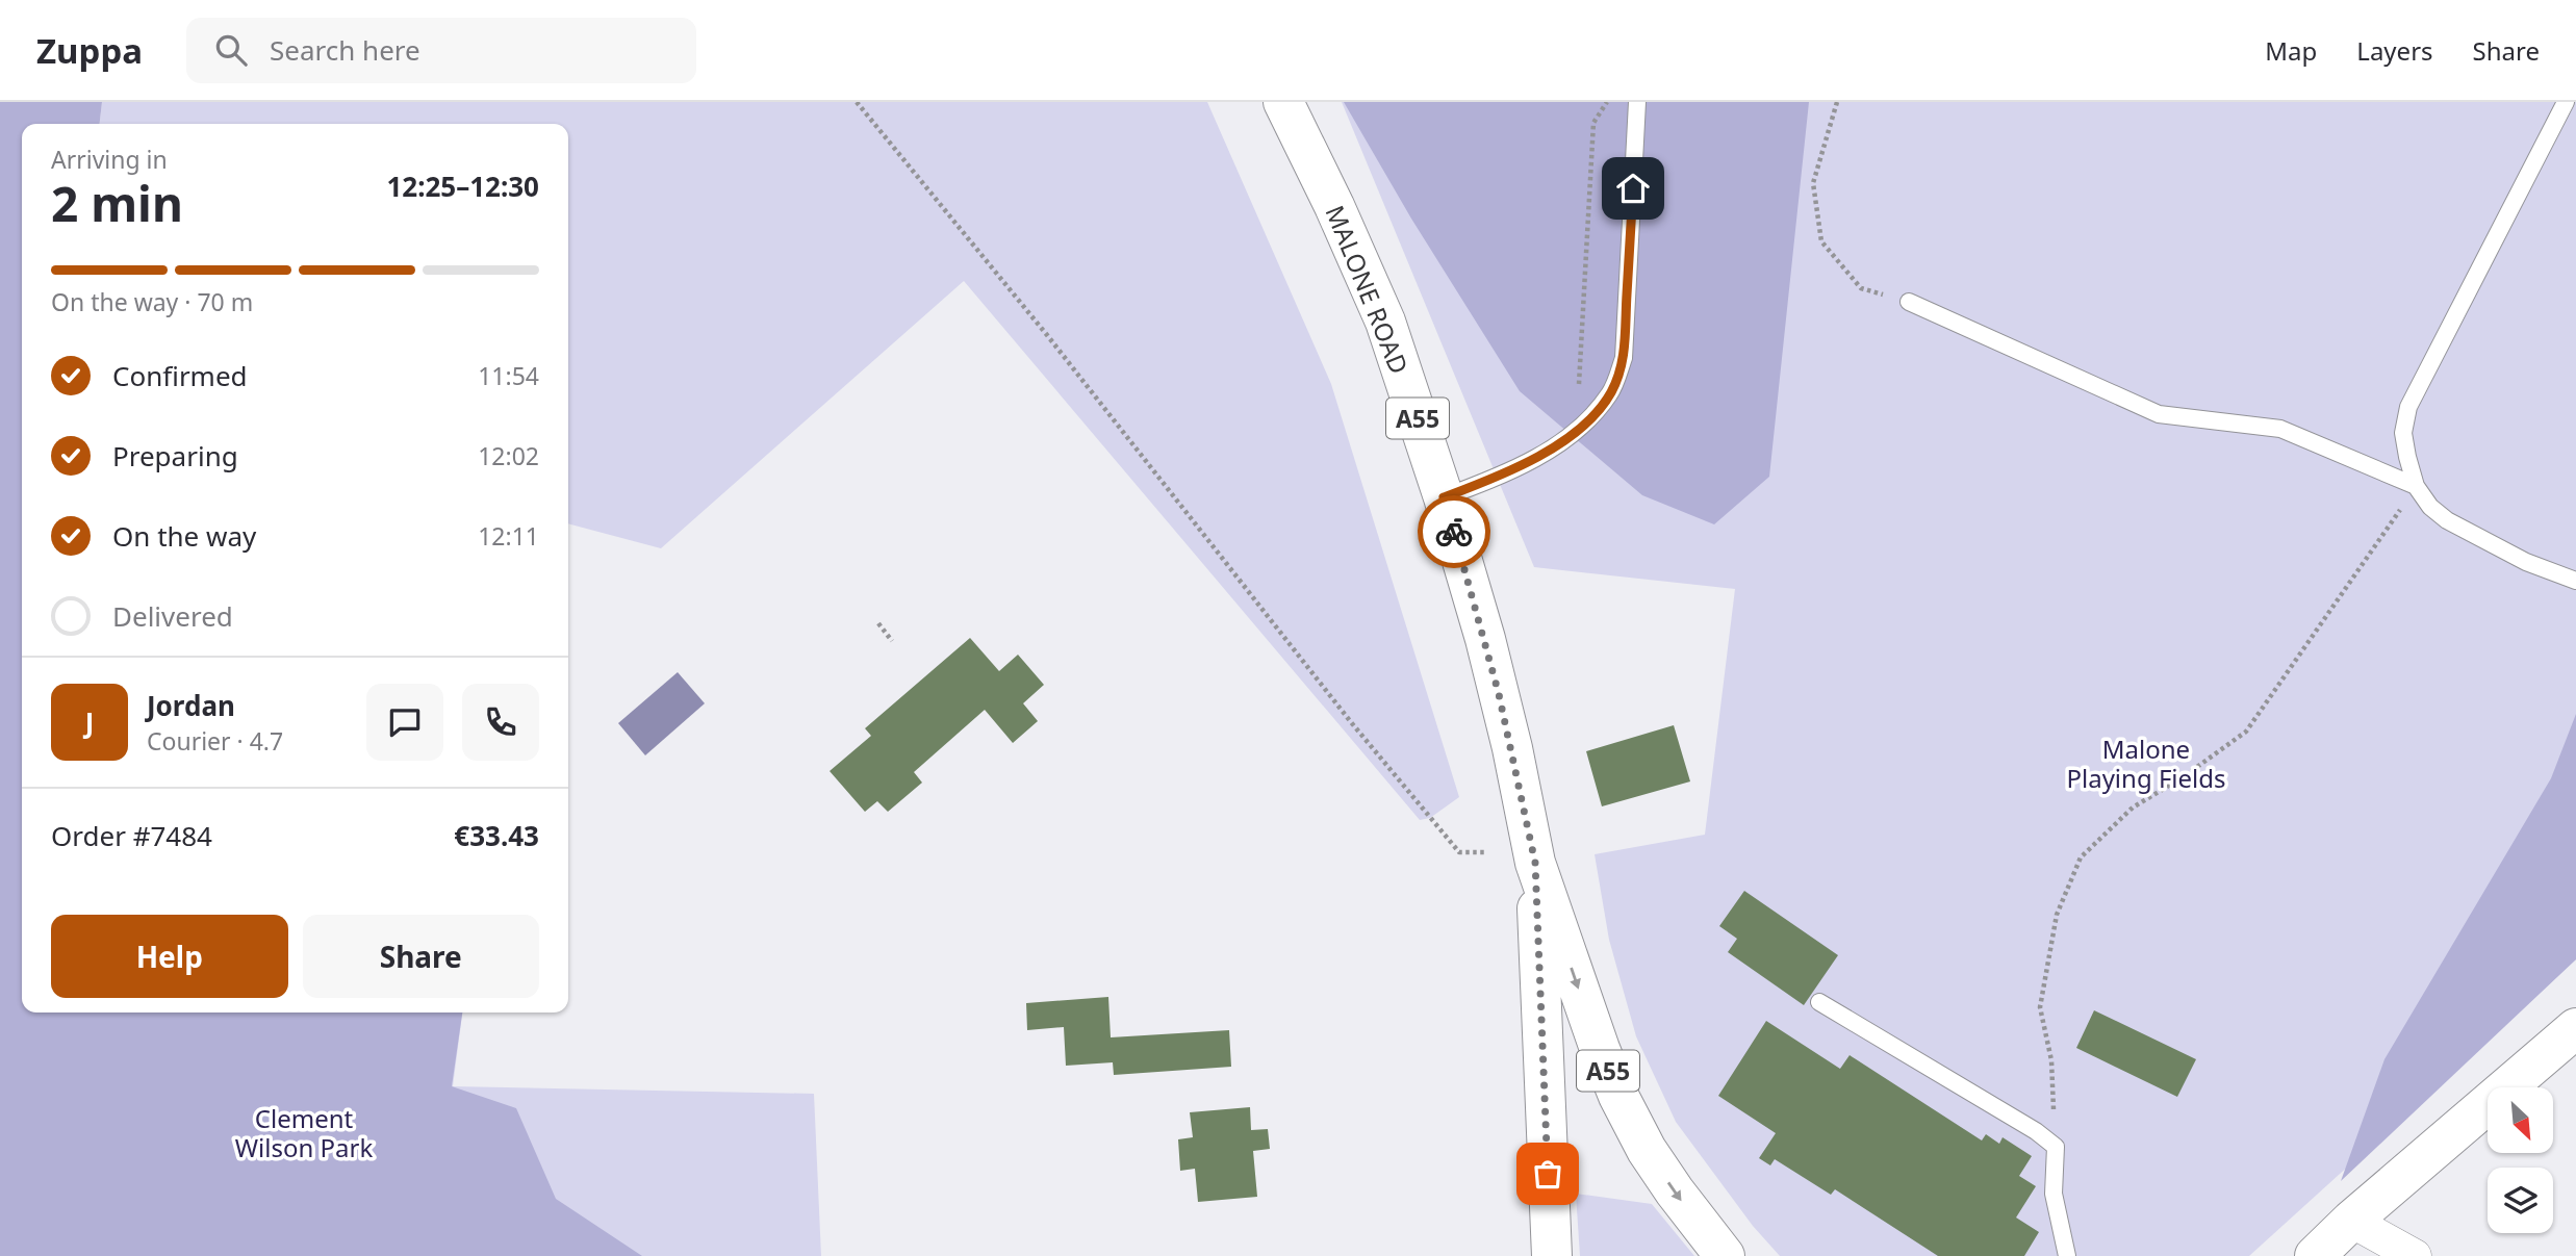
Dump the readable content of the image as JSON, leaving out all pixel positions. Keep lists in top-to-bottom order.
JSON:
{
  "streets": {
    "main road": ["MALONE ROAD", "A55"]
  },
  "parks": ["Malone Playing Fields", "Clement Wilson Park"],
  "north": "bottom right",
  "page": {
    "header": "Zuppa",
    "search": "Search here",
    "nav": ["Map", "Layers", "Share"],
    "heading": ["2 min", "Arriving in", "12:25–12:30"],
    "panel": [
      "Jordan",
      "Courier · 4.7",
      "Order #7484",
      "€33.43"
    ],
    "bar": "On the way · 70 m",
    "list": [
      ["Confirmed", "11:54"],
      ["Preparing", "12:02"],
      ["On the way", "12:11"],
      "Delivered"
    ],
    "round": "J",
    "buttons": ["Help", "Share"]
  }
}
